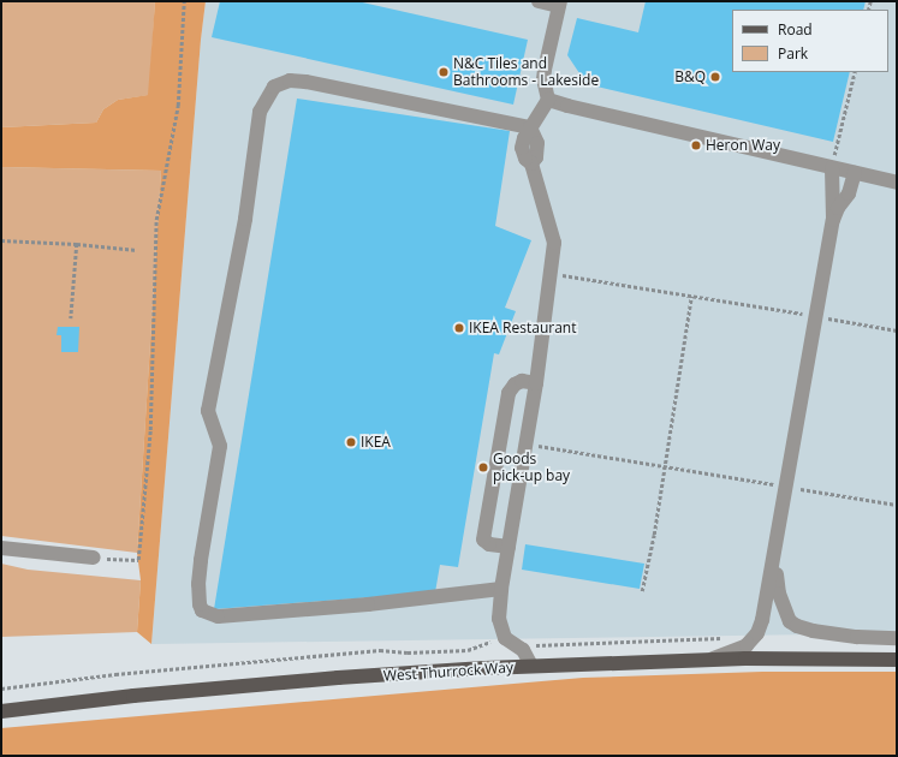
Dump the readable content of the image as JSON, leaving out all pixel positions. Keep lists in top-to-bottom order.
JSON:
{
  "streets": {
    "main road": ["West Thurrock Way"]
  },
  "places": [
    "N&C Tiles and Bathrooms - Lakeside",
    "B&Q",
    "Heron Way",
    "IKEA Restaurant",
    "IKEA",
    "Goods pick-up bay"
  ],
  "legend": ["Road", "Park"]
}
